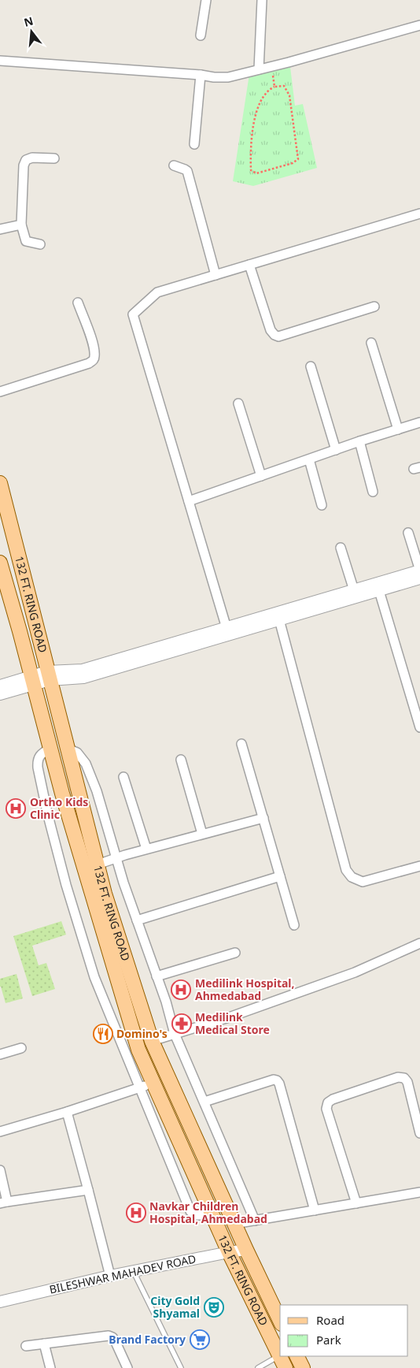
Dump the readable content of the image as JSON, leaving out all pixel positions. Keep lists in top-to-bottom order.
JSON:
{
  "streets": {
    "main road": ["132 FT. RING ROAD"],
    "street": ["BILESHWAR MAHADEV ROAD"]
  },
  "crossings": [
    ["132 FT. RING ROAD", "BILESHWAR MAHADEV ROAD"]
  ],
  "places": {
    "hospital": ["Ortho Kids Clinic", "Medilink Hospital, Ahmedabad", "Navkar Children Hospital, Ahmedabad"],
    "pharmacy": ["Medilink Medical Store"],
    "restaurant": ["Domino's"],
    "theatre": ["City Gold Shyamal"],
    "supermarket": ["Brand Factory"]
  },
  "legend": ["Road", "Park"],
  "north": "top"
}
